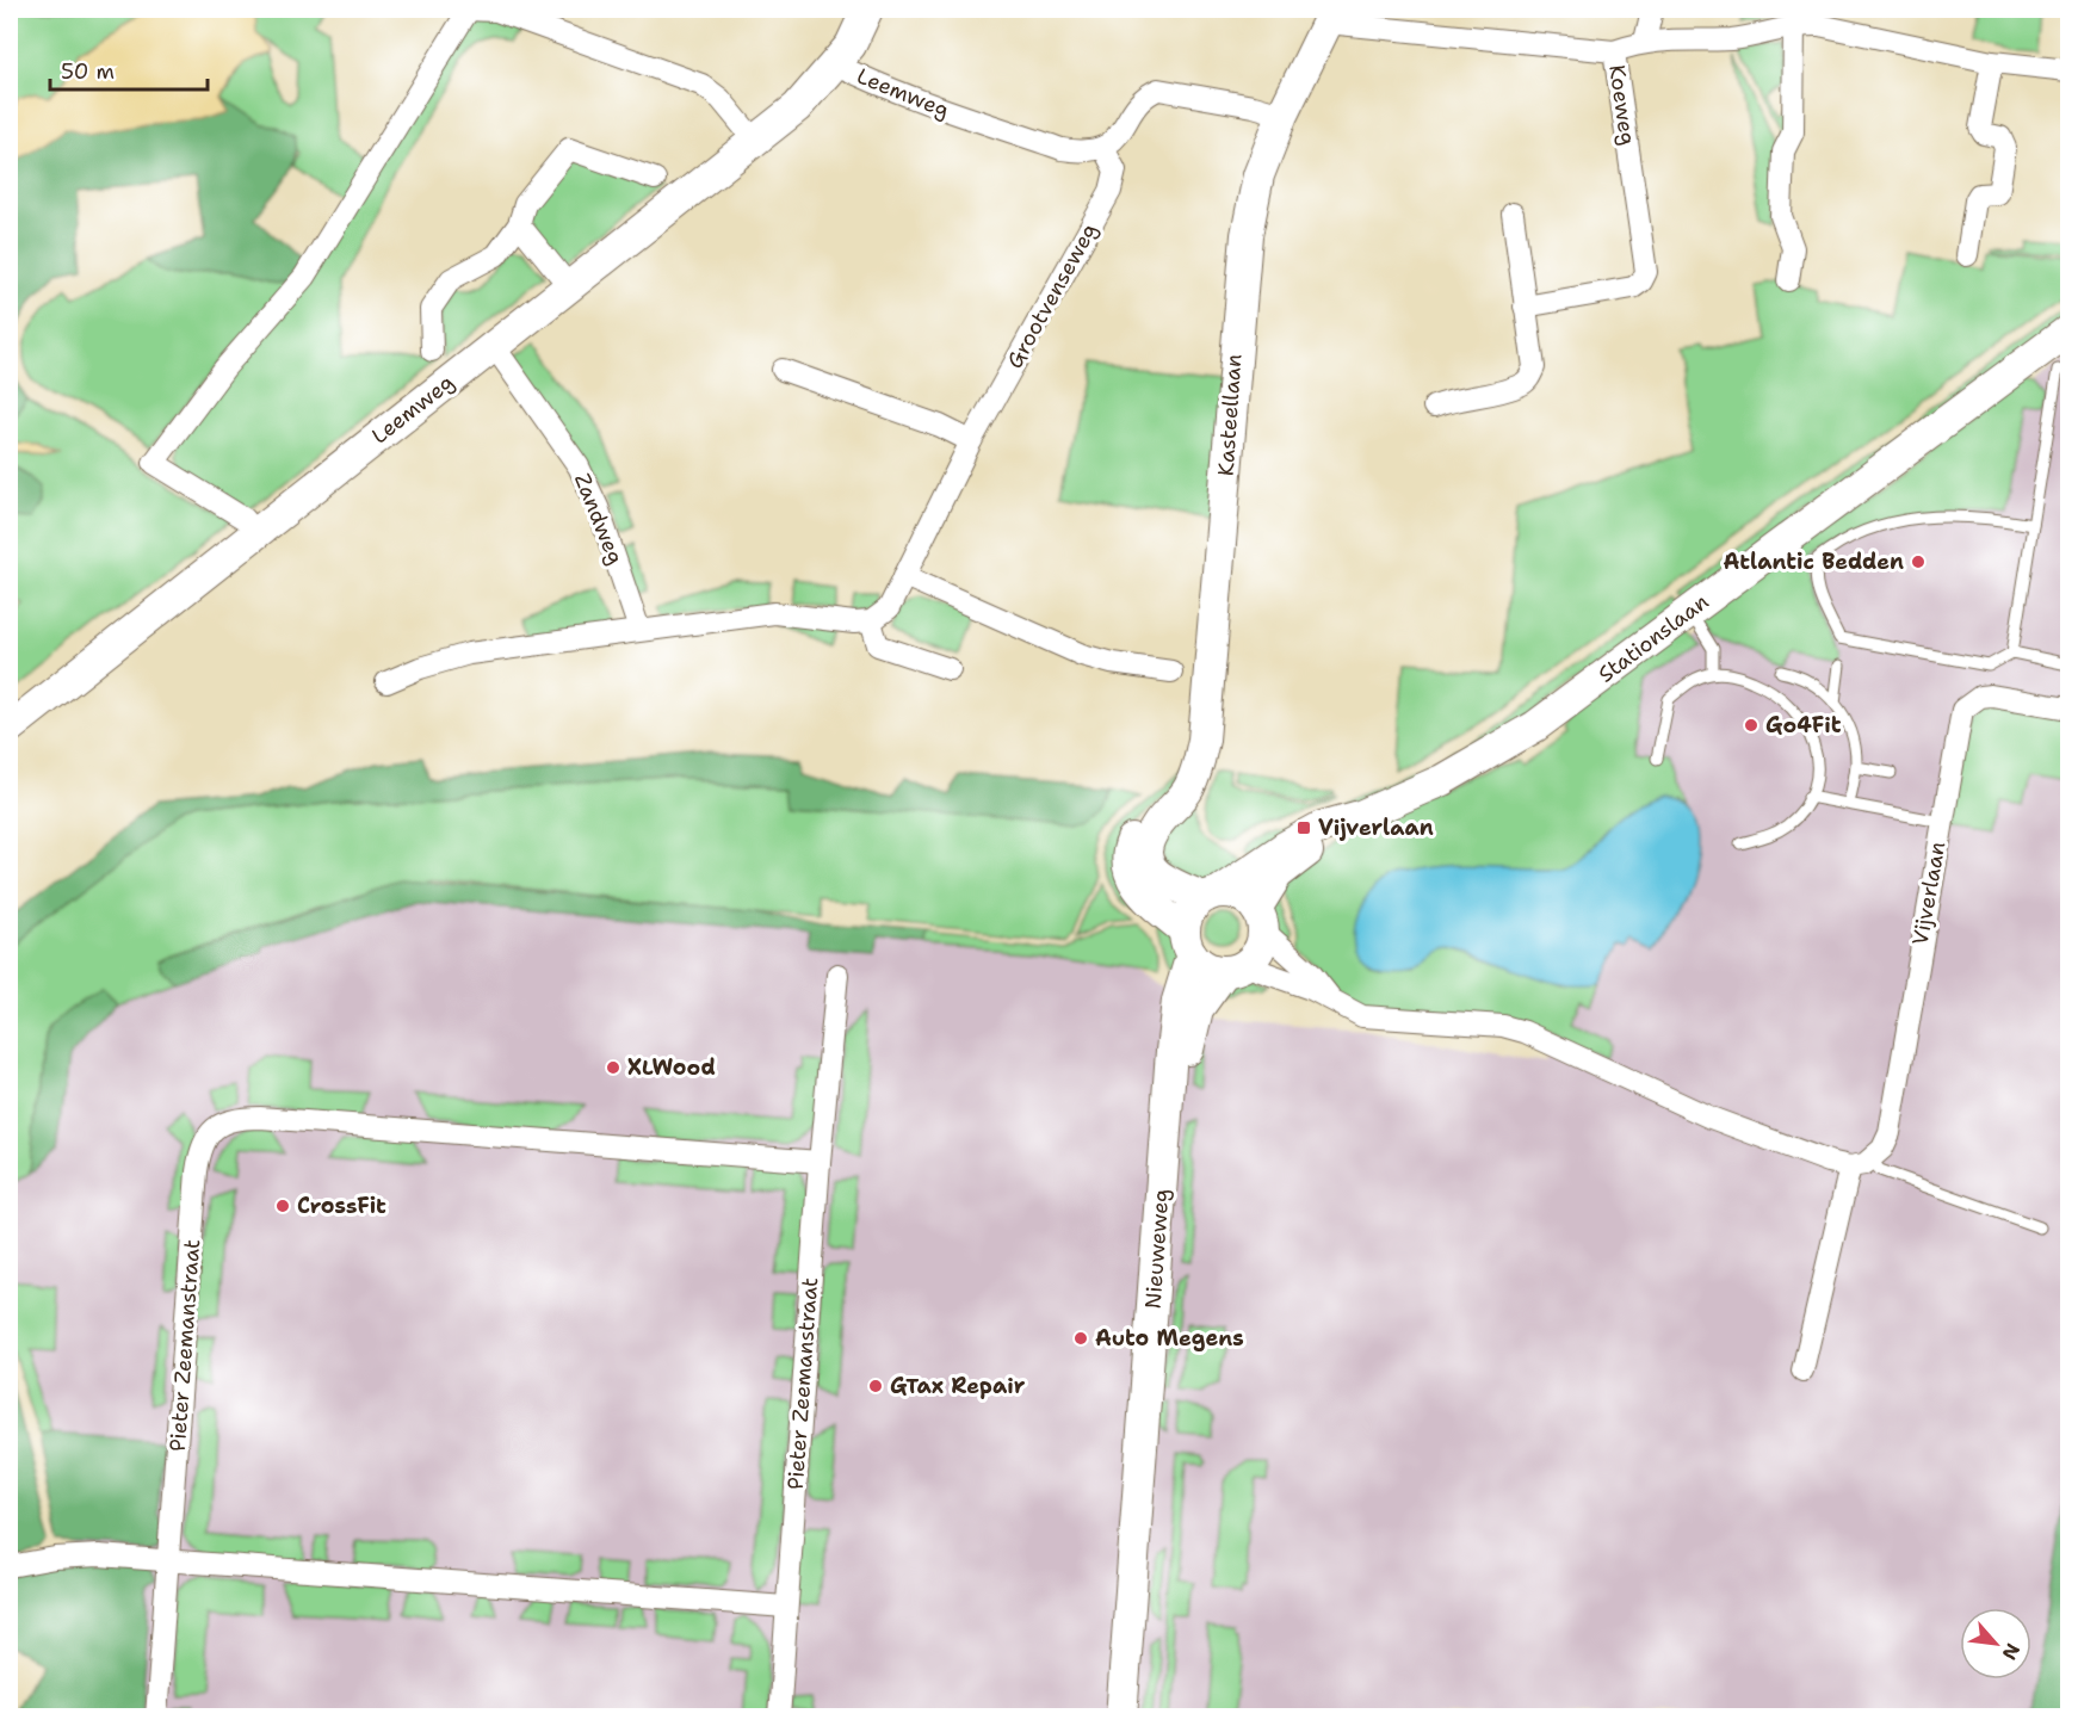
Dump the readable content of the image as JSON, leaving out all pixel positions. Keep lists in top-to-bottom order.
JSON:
{
  "streets": {
    "street": [
      "Leemweg",
      "Koeweg",
      "Grootvenseweg",
      "Kasteellaan",
      "Zandweg",
      "Stationslaan",
      "Vijverlaan",
      "Nieuweweg",
      "Pieter Zeemanstraat"
    ]
  },
  "crossings": [
    ["Leemweg", "Grootvenseweg"],
    ["Leemweg", "Zandweg"],
    ["Koeweg", "Kasteellaan"],
    ["Kasteellaan", "Stationslaan"],
    ["Kasteellaan", "Nieuweweg"],
    ["Stationslaan", "Nieuweweg"]
  ],
  "places": {
    "other": [
      "Atlantic Bedden",
      "Go4Fit",
      "XLWood",
      "CrossFit",
      "Auto Megens",
      "GTax Repair"
    ],
    "transit": ["Vijverlaan"]
  },
  "scale_bar": "50 m",
  "north": "bottom right"
}
